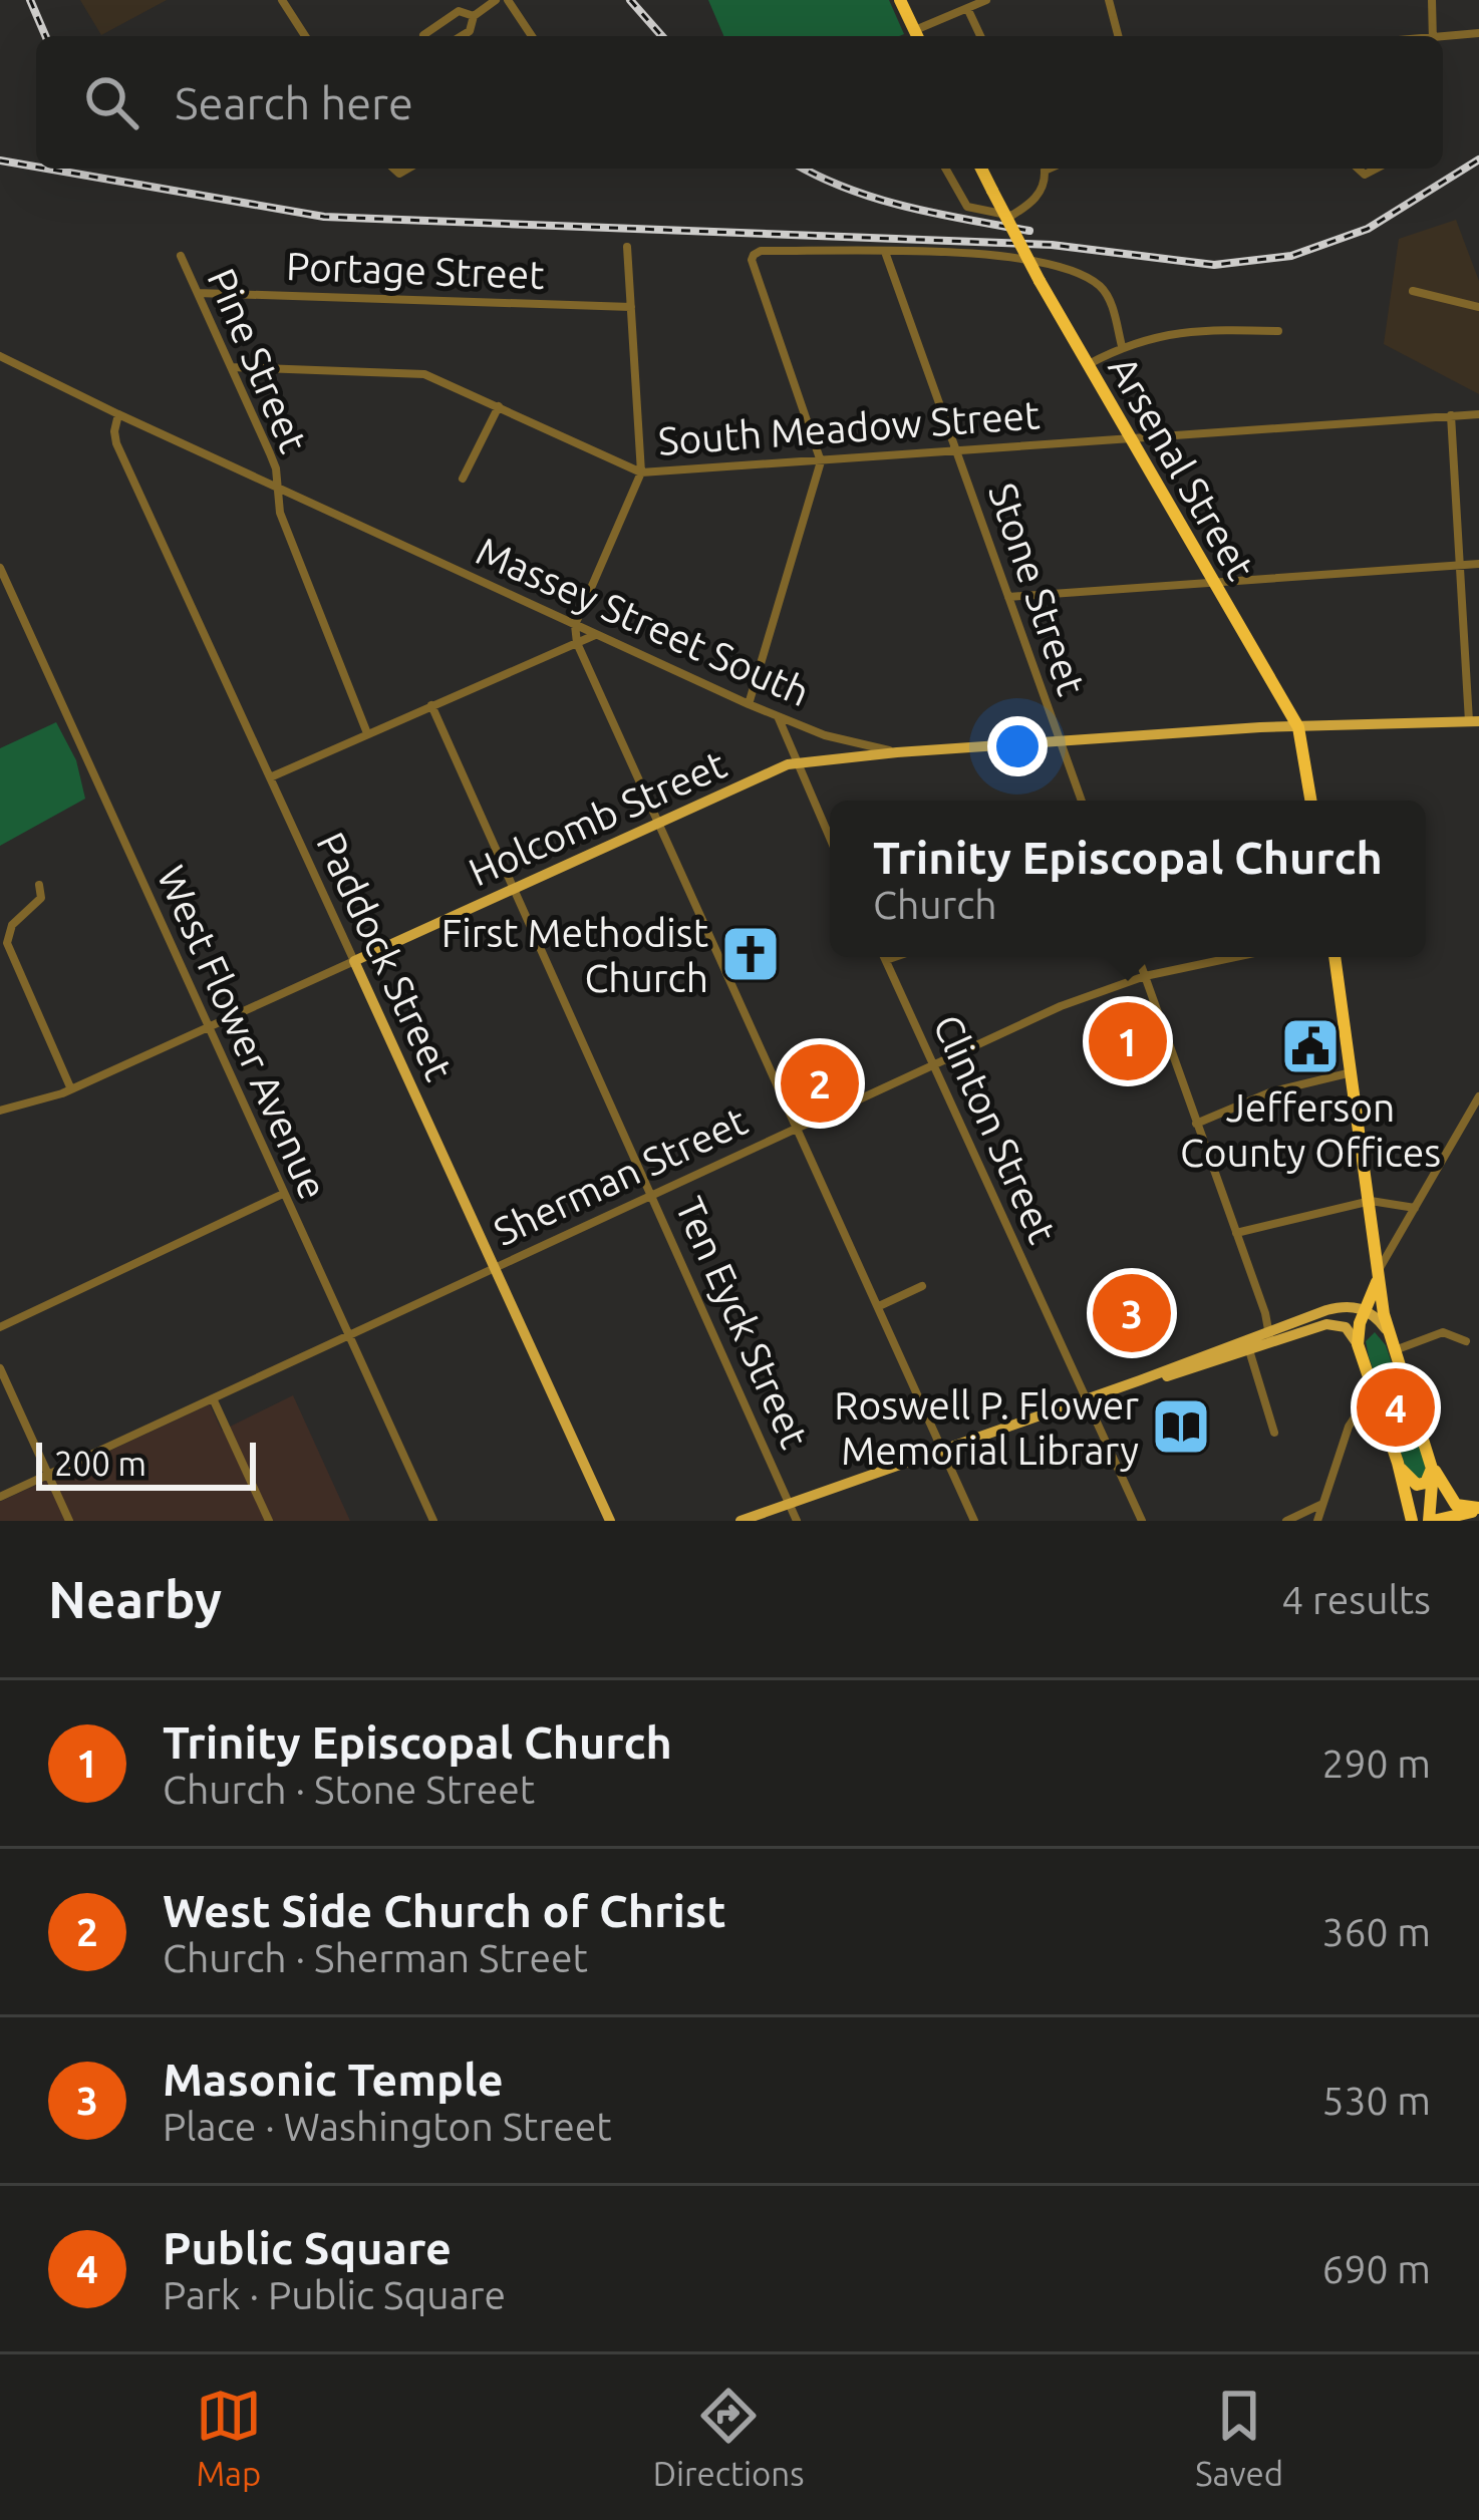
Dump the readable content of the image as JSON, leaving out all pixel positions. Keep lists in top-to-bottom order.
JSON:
{
  "streets": {
    "highway": ["Arsenal Street"],
    "main road": ["Massey Street South", "Holcomb Street", "Paddock Street"],
    "street": [
      "Portage Street",
      "Pine Street",
      "South Meadow Street",
      "Stone Street",
      "West Flower Avenue",
      "Clinton Street",
      "Sherman Street",
      "Ten Eyck Street"
    ]
  },
  "crossings": [
    ["Portage Street", "Pine Street"],
    ["Pine Street", "South Meadow Street"],
    ["Pine Street", "Massey Street South"],
    ["South Meadow Street", "Arsenal Street"],
    ["South Meadow Street", "Stone Street"],
    ["Arsenal Street", "Massey Street South"],
    ["Stone Street", "Massey Street South"],
    ["Massey Street South", "Holcomb Street"],
    ["Massey Street South", "Paddock Street"],
    ["Holcomb Street", "Paddock Street"],
    ["Holcomb Street", "West Flower Avenue"],
    ["Holcomb Street", "Ten Eyck Street"],
    ["Paddock Street", "Sherman Street"],
    ["West Flower Avenue", "Sherman Street"],
    ["Clinton Street", "Sherman Street"],
    ["Sherman Street", "Ten Eyck Street"]
  ],
  "places": {
    "church": ["First Methodist Church"],
    "public building": ["Jefferson County Offices"],
    "library": ["Roswell P. Flower Memorial Library"]
  },
  "scale_bar": "200 m",
  "page": {
    "search": "Search here",
    "popup": ["Trinity Episcopal Church", "Church"],
    "pins": [
      "1",
      "2",
      "3",
      "4"
    ],
    "scale": "200 m",
    "heading": ["Nearby", "4 results"],
    "list": [
      {
        "mark": "1",
        "name": "Trinity Episcopal Church",
        "note": "Church · Stone Street",
        "value": "290 m"
      },
      {
        "mark": "2",
        "name": "West Side Church of Christ",
        "note": "Church · Sherman Street",
        "value": "360 m"
      },
      {
        "mark": "3",
        "name": "Masonic Temple",
        "note": "Place · Washington Street",
        "value": "530 m"
      },
      {
        "mark": "4",
        "name": "Public Square",
        "note": "Park · Public Square",
        "value": "690 m"
      }
    ],
    "nav": ["Map", "Directions", "Saved"]
  }
}
